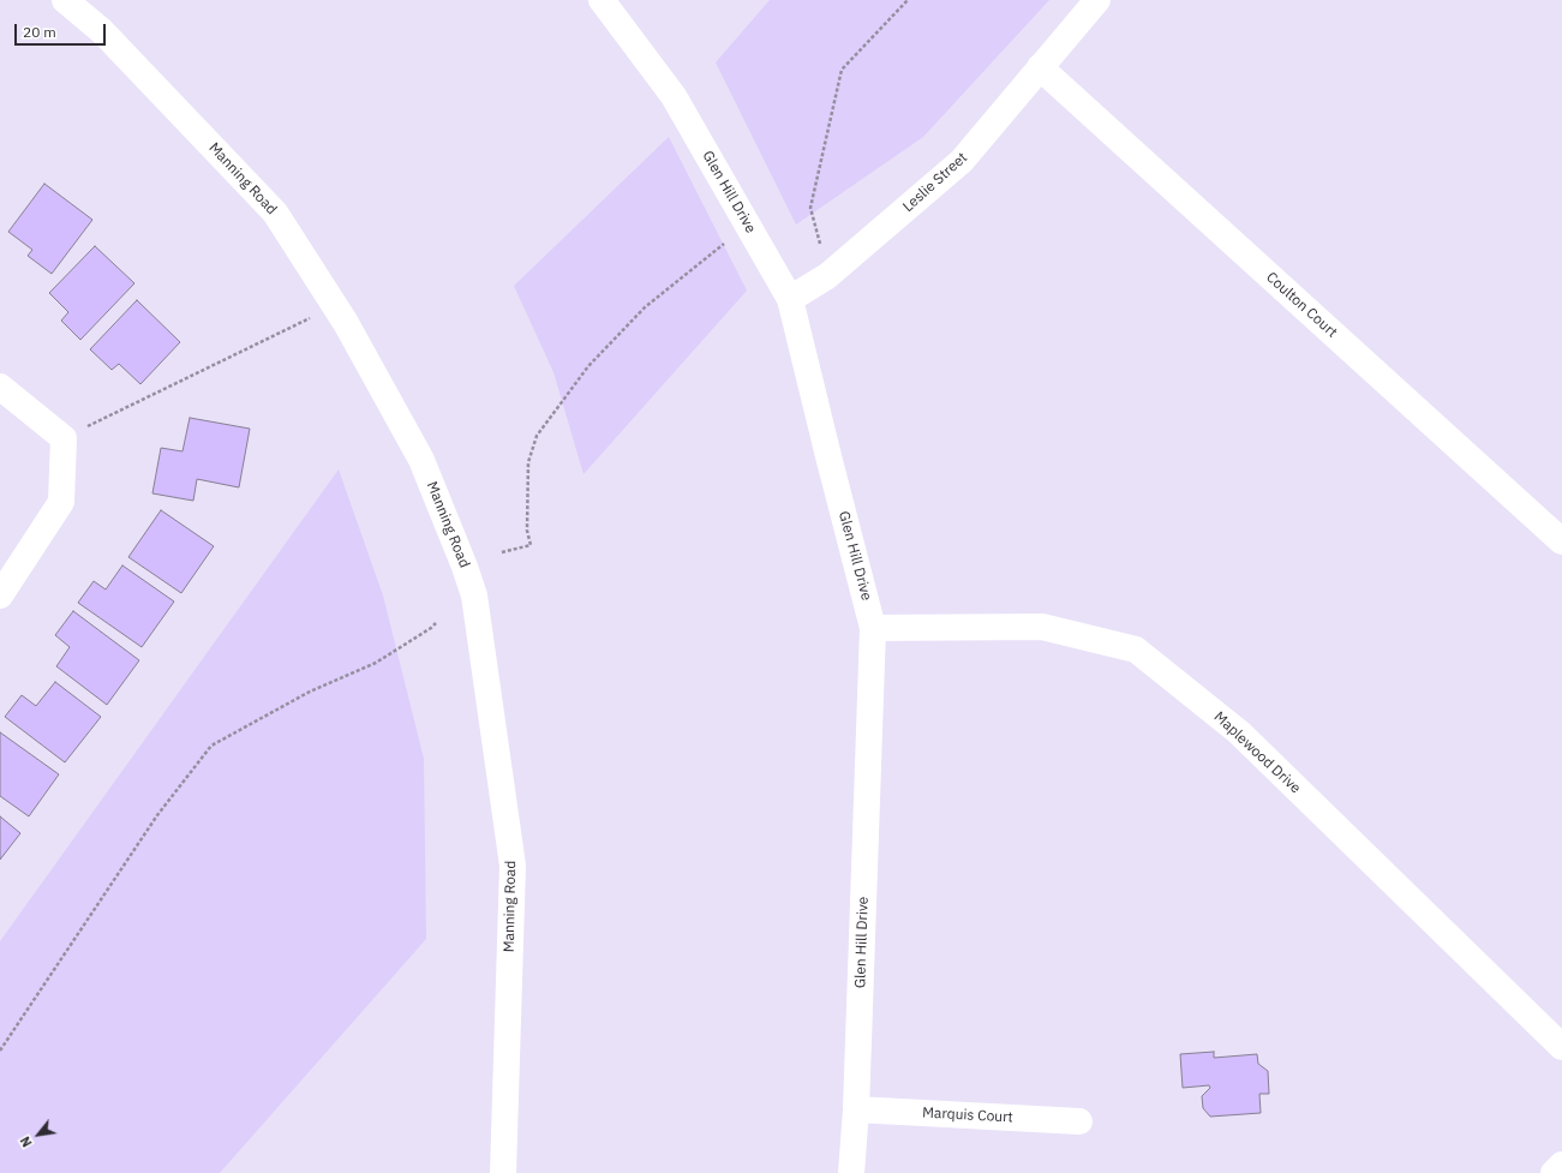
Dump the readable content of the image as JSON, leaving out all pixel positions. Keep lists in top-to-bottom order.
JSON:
{
  "streets": {
    "street": [
      "Manning Road",
      "Leslie Street",
      "Glen Hill Drive",
      "Coulton Court",
      "Maplewood Drive",
      "Marquis Court"
    ]
  },
  "crossings": [
    ["Leslie Street", "Glen Hill Drive"],
    ["Leslie Street", "Coulton Court"],
    ["Glen Hill Drive", "Maplewood Drive"],
    ["Glen Hill Drive", "Marquis Court"]
  ],
  "scale_bar": "20 m",
  "north": "bottom left"
}
